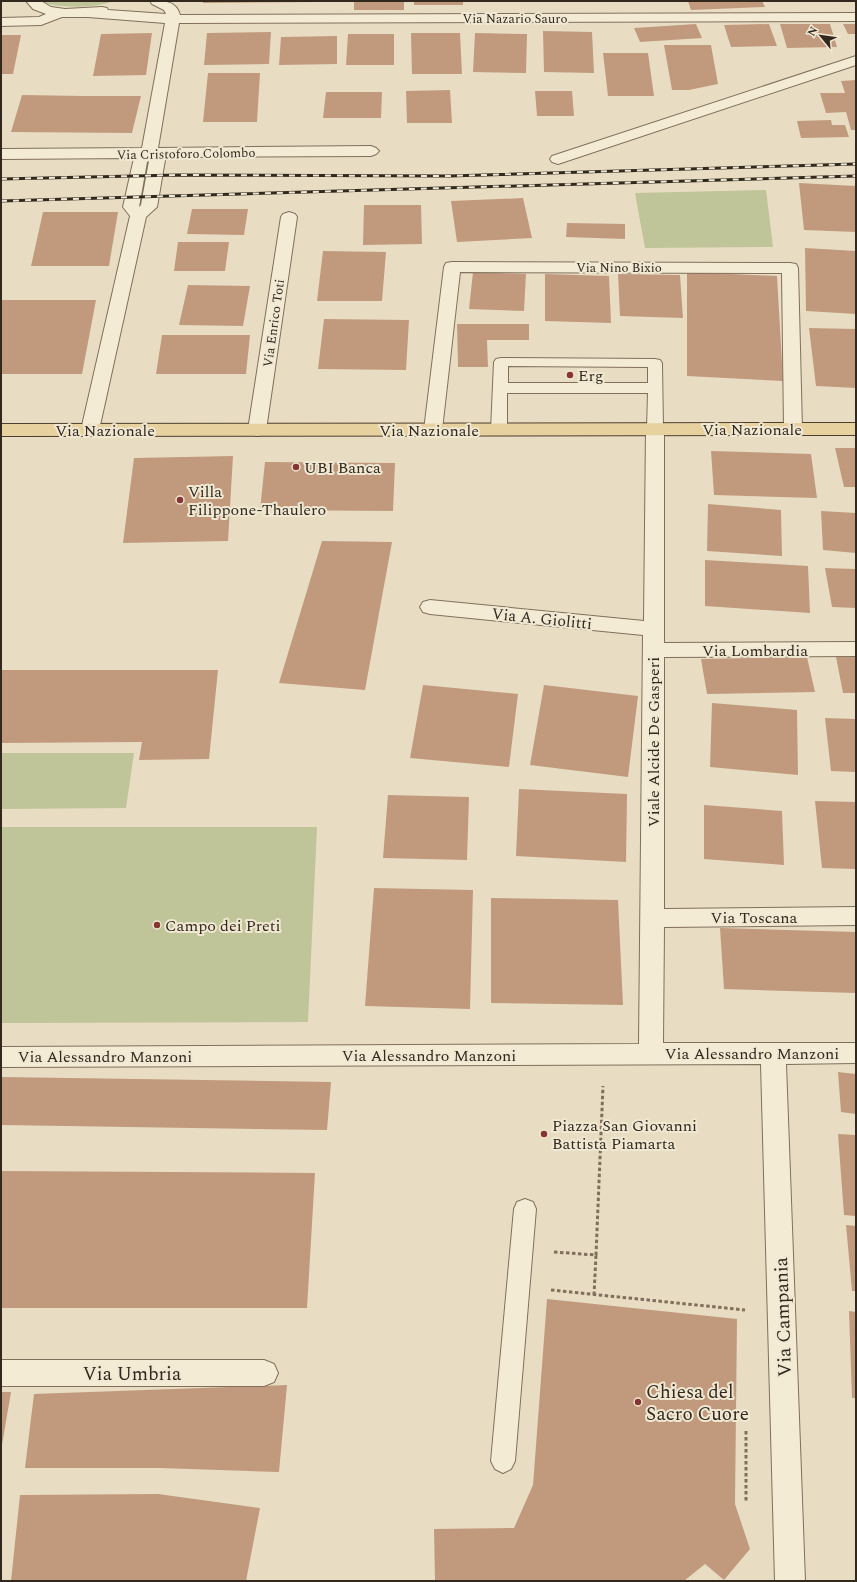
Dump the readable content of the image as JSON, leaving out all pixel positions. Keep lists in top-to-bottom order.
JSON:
{
  "streets": {
    "main road": ["Via Nazionale"],
    "street": [
      "Via Nazario Sauro",
      "Via Cristoforo Colombo",
      "Via Nino Bixio",
      "Via Enrico Toti",
      "Via A. Giolitti",
      "Via Lombardia",
      "Viale Alcide De Gasperi",
      "Via Toscana",
      "Via Alessandro Manzoni",
      "Via Campania",
      "Via Umbria"
    ]
  },
  "crossings": [
    ["Via Nino Bixio", "Via Nazionale"],
    ["Via Enrico Toti", "Via Nazionale"],
    ["Via Nazionale", "Viale Alcide De Gasperi"],
    ["Via A. Giolitti", "Viale Alcide De Gasperi"],
    ["Via Lombardia", "Viale Alcide De Gasperi"],
    ["Viale Alcide De Gasperi", "Via Toscana"],
    ["Viale Alcide De Gasperi", "Via Alessandro Manzoni"],
    ["Via Alessandro Manzoni", "Via Campania"]
  ],
  "places": [
    "Erg",
    "UBI Banca",
    "Villa Filippone-Thaulero",
    "Campo dei Preti",
    "Piazza San Giovanni Battista Piamarta",
    "Chiesa del Sacro Cuore"
  ],
  "north": "top left"
}
